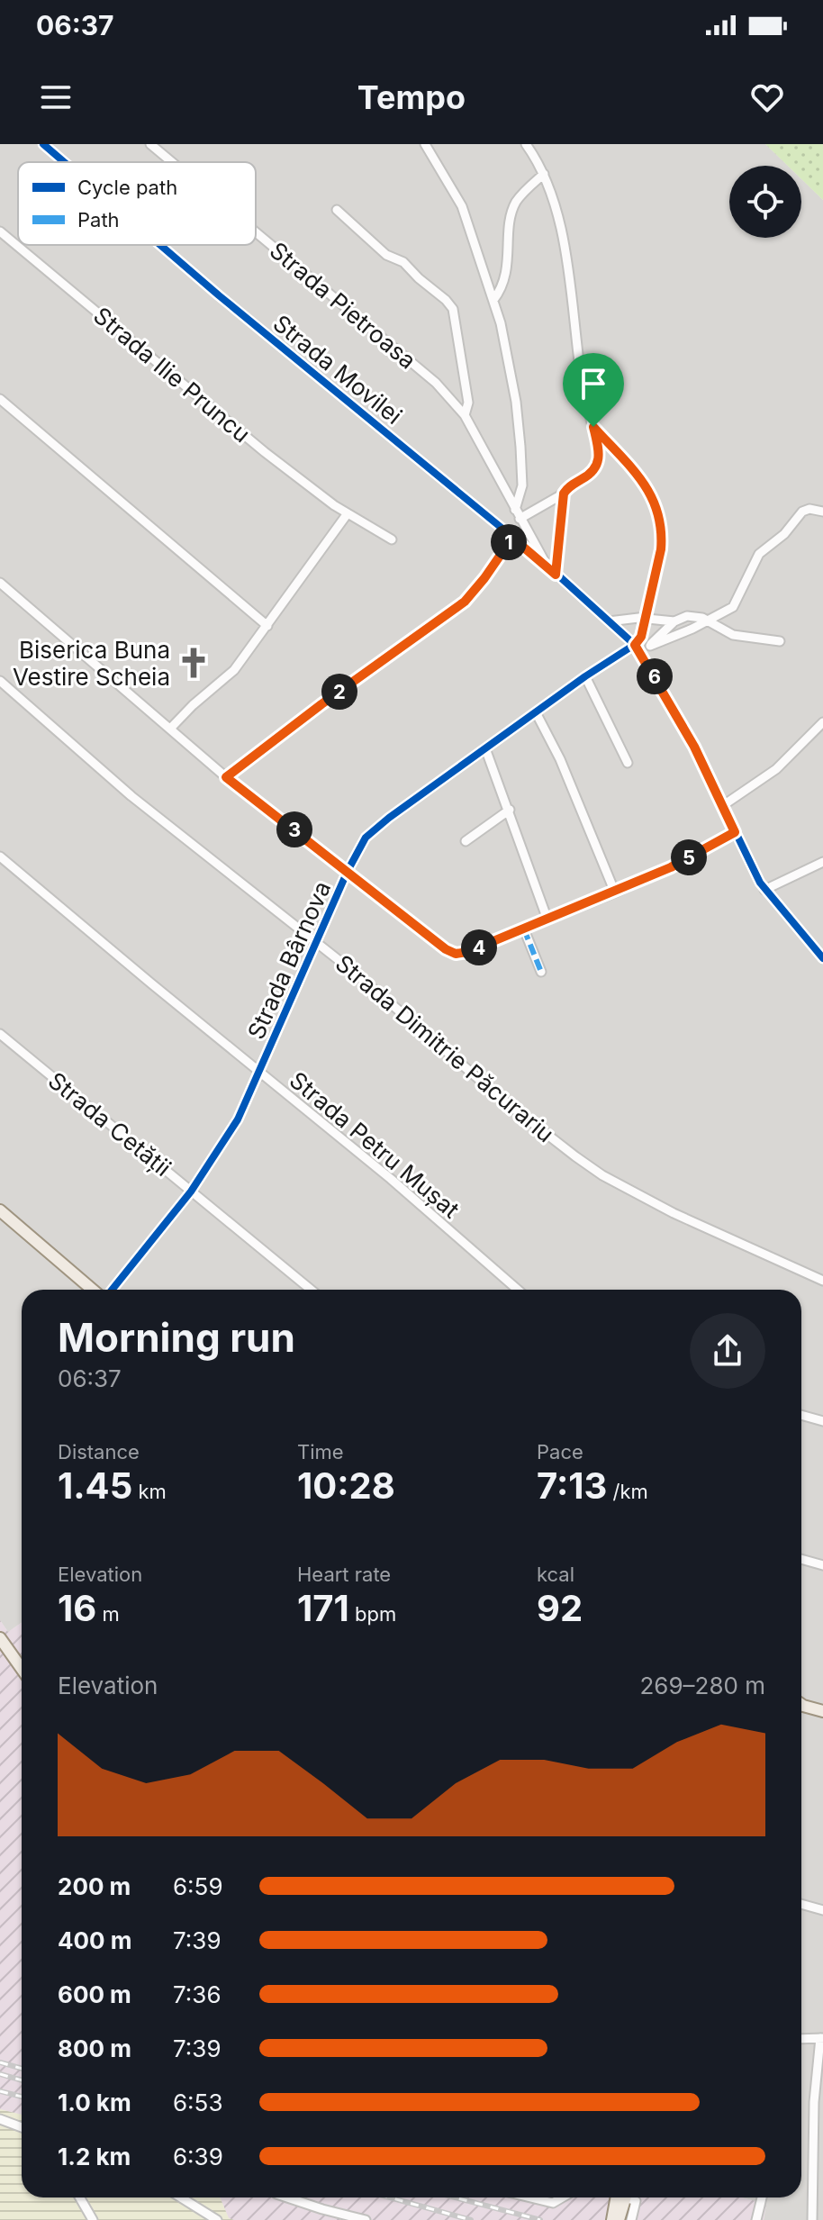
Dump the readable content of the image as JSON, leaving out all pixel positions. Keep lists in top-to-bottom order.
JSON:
{
  "streets": {
    "street": [
      "Strada Pietroasa",
      "Strada Movilei",
      "Strada Ilie Pruncu",
      "Strada Bârnova",
      "Strada Dimitrie Păcurariu",
      "Strada Cetății",
      "Strada Petru Mușat"
    ]
  },
  "crossings": [
    ["Strada Pietroasa", "Strada Movilei"],
    ["Strada Movilei", "Strada Bârnova"],
    ["Strada Bârnova", "Strada Dimitrie Păcurariu"],
    ["Strada Bârnova", "Strada Cetății"],
    ["Strada Bârnova", "Strada Petru Mușat"]
  ],
  "places": {
    "church": ["Biserica Buna Vestire Scheia"]
  },
  "legend": ["Cycle path", "Path"],
  "page": {
    "status": "06:37",
    "header": "Tempo",
    "pins": [
      "1",
      "6",
      "2",
      "3",
      "5",
      "4"
    ],
    "heading": ["Morning run", "06:37"],
    "stats": [
      ["Distance", "1.45 km"],
      ["Time", "10:28"],
      ["Pace", "7:13 /km"],
      ["Elevation", "16 m"],
      ["Heart rate", "171 bpm"],
      ["kcal", "92"]
    ],
    "chart": ["Elevation", "269–280 m"],
    "list": [
      {
        "name": "200 m",
        "note": "6:59"
      },
      {
        "name": "400 m",
        "note": "7:39"
      },
      {
        "name": "600 m",
        "note": "7:36"
      },
      {
        "name": "800 m",
        "note": "7:39"
      },
      {
        "name": "1.0 km",
        "note": "6:53"
      },
      {
        "name": "1.2 km",
        "note": "6:39"
      }
    ]
  }
}
